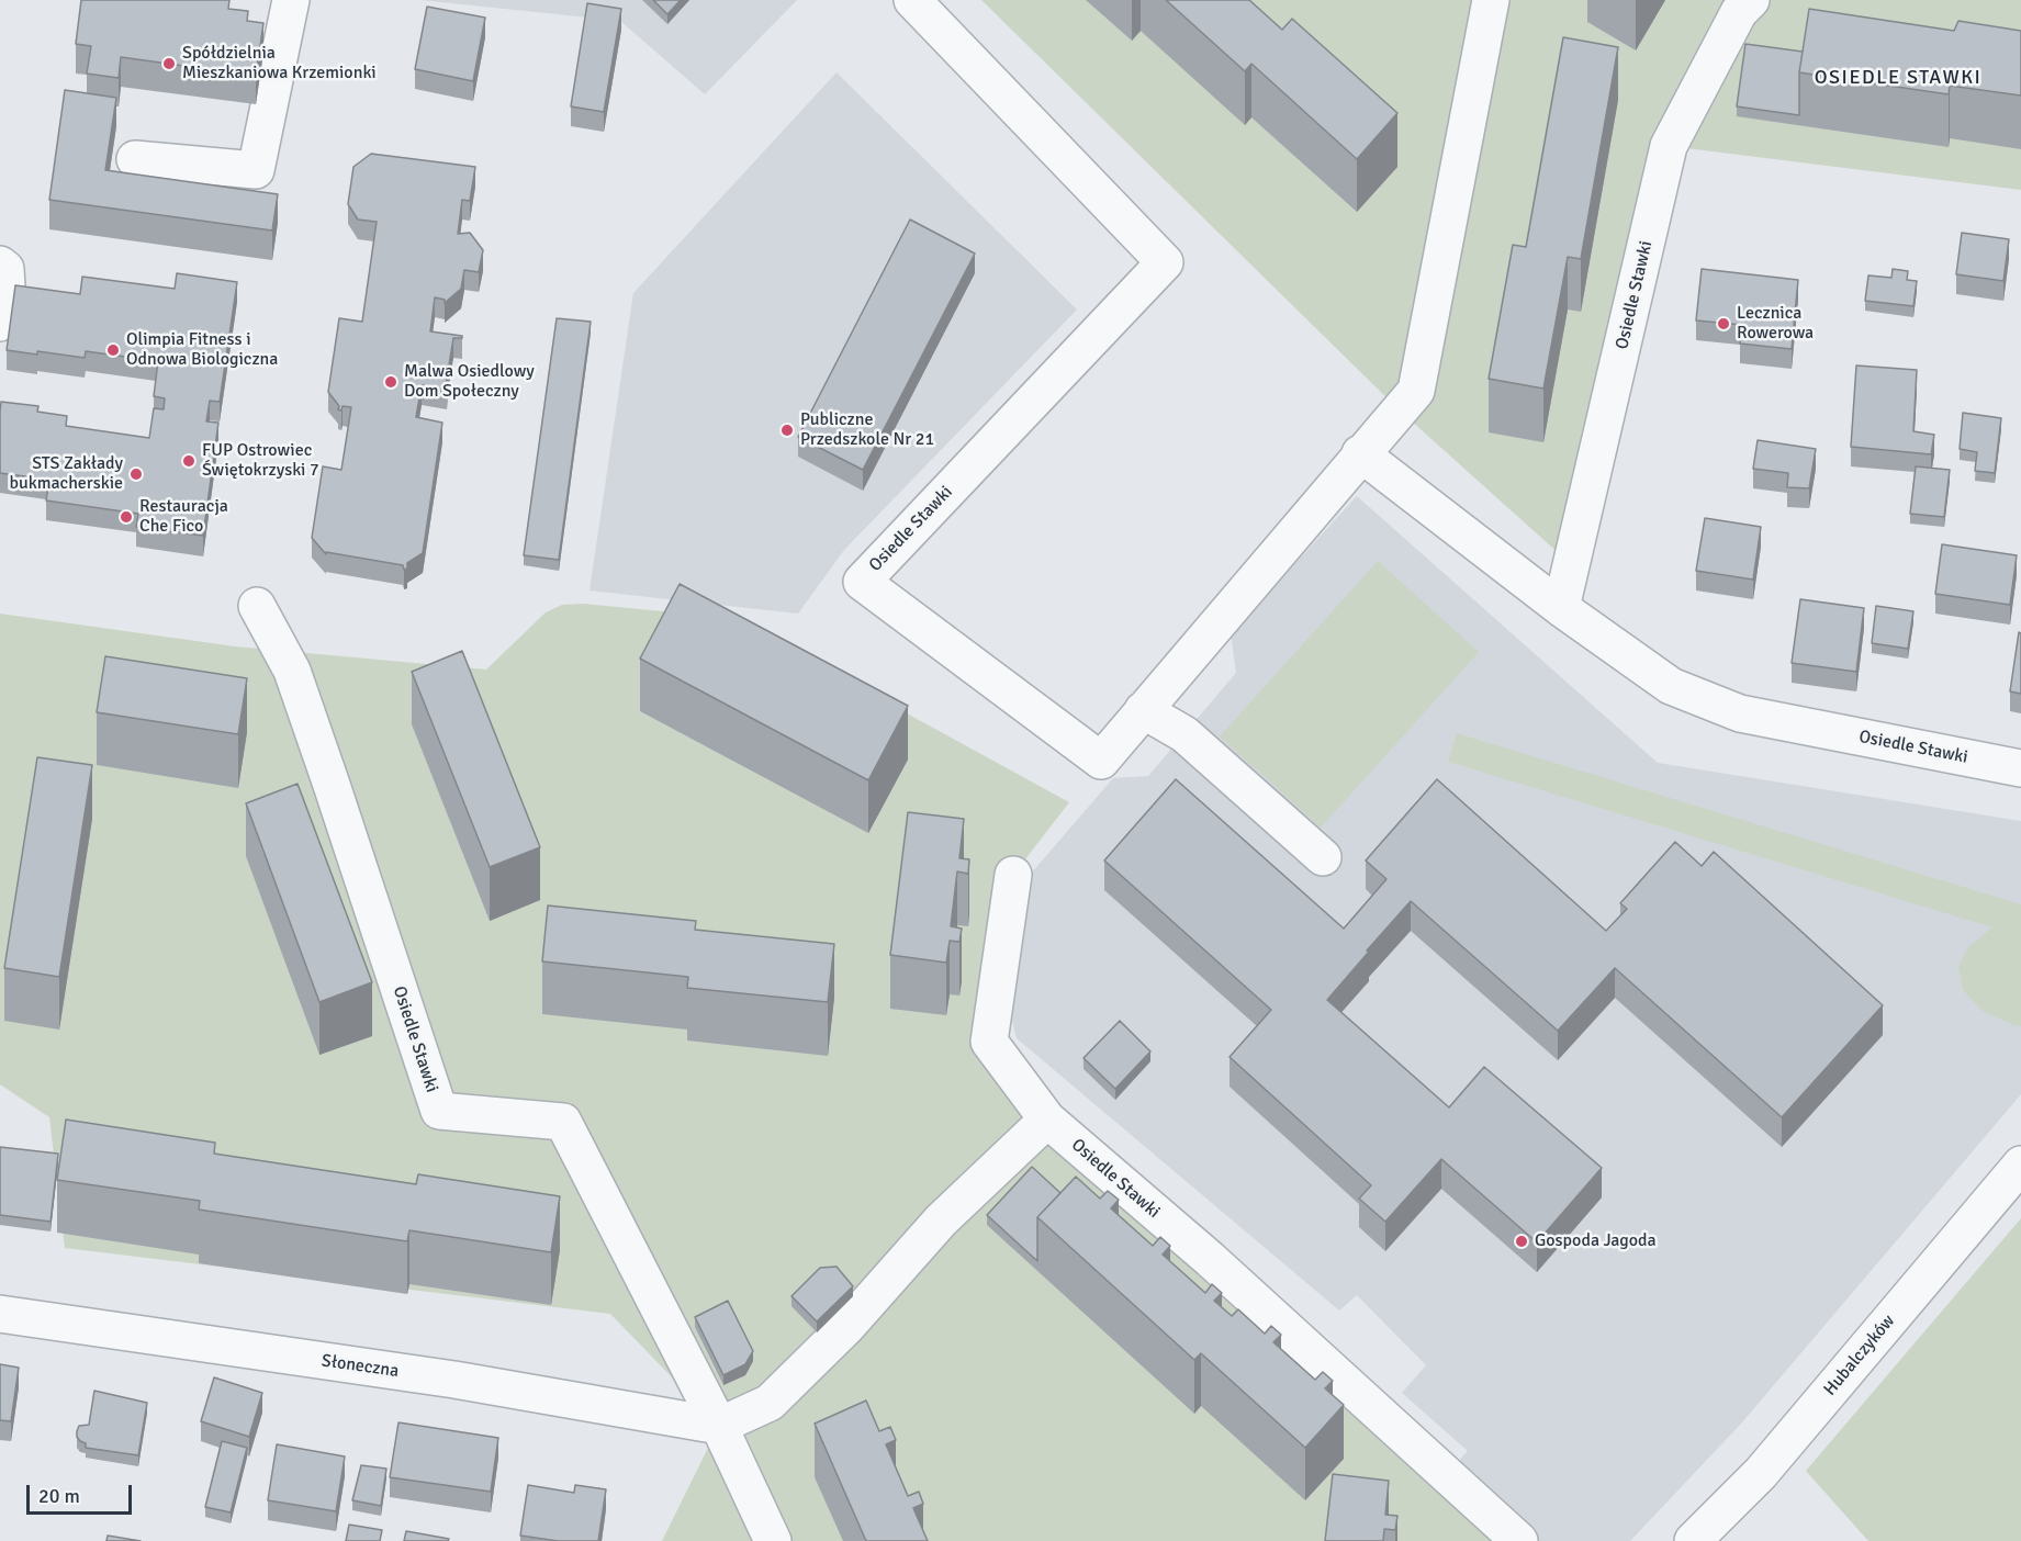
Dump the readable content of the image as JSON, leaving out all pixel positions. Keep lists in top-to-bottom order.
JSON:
{
  "streets": {
    "street": ["Osiedle Stawki", "Hubalczyków", "Słoneczna"]
  },
  "crossings": [
    ["Osiedle Stawki", "Słoneczna"]
  ],
  "districts": ["OSIEDLE STAWKI"],
  "places": [
    "Spółdzielnia Mieszkaniowa Krzemionki",
    "Lecznica Rowerowa",
    "Olimpia Fitness i Odnowa Biologiczna",
    "Malwa Osiedlowy Dom Społeczny",
    "Publiczne Przedszkole Nr 21",
    "FUP Ostrowiec Świętokrzyski 7",
    "STS Zakłady bukmacherskie",
    "Restauracja Che Fico",
    "Gospoda Jagoda"
  ],
  "scale_bar": "20 m"
}
